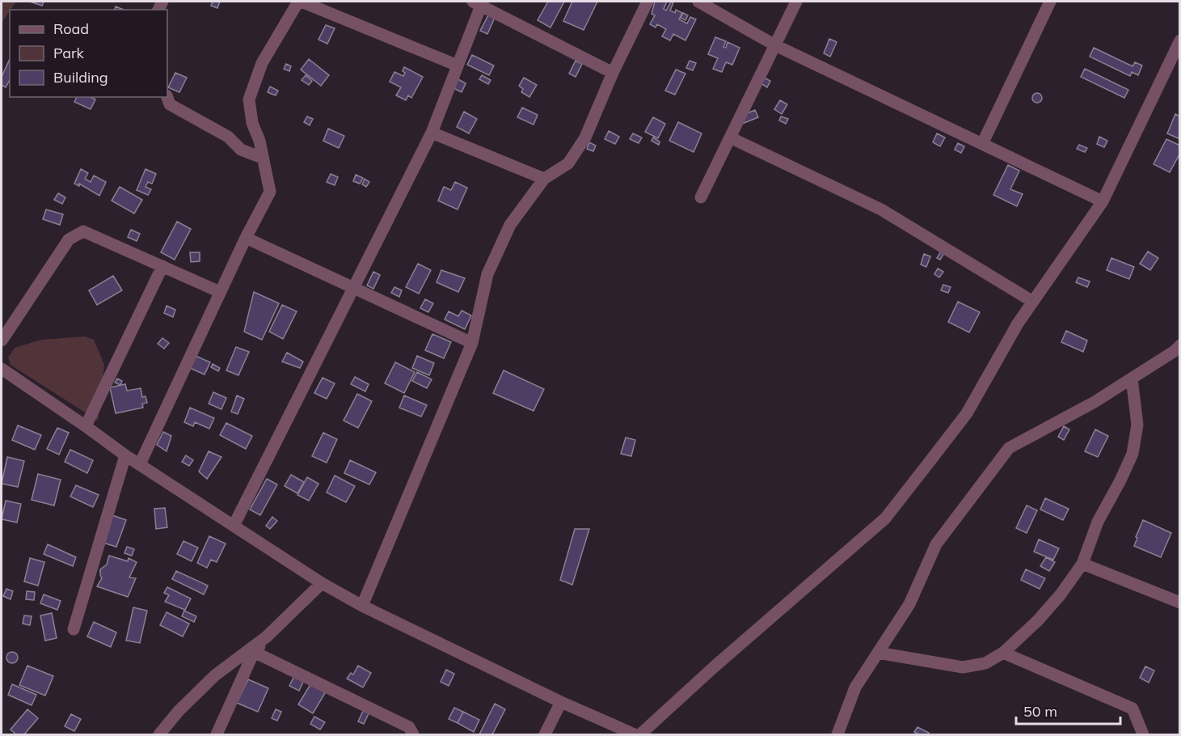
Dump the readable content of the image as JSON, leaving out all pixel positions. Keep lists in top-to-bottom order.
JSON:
{
  "legend": ["Road", "Park", "Building"],
  "scale_bar": "50 m"
}
